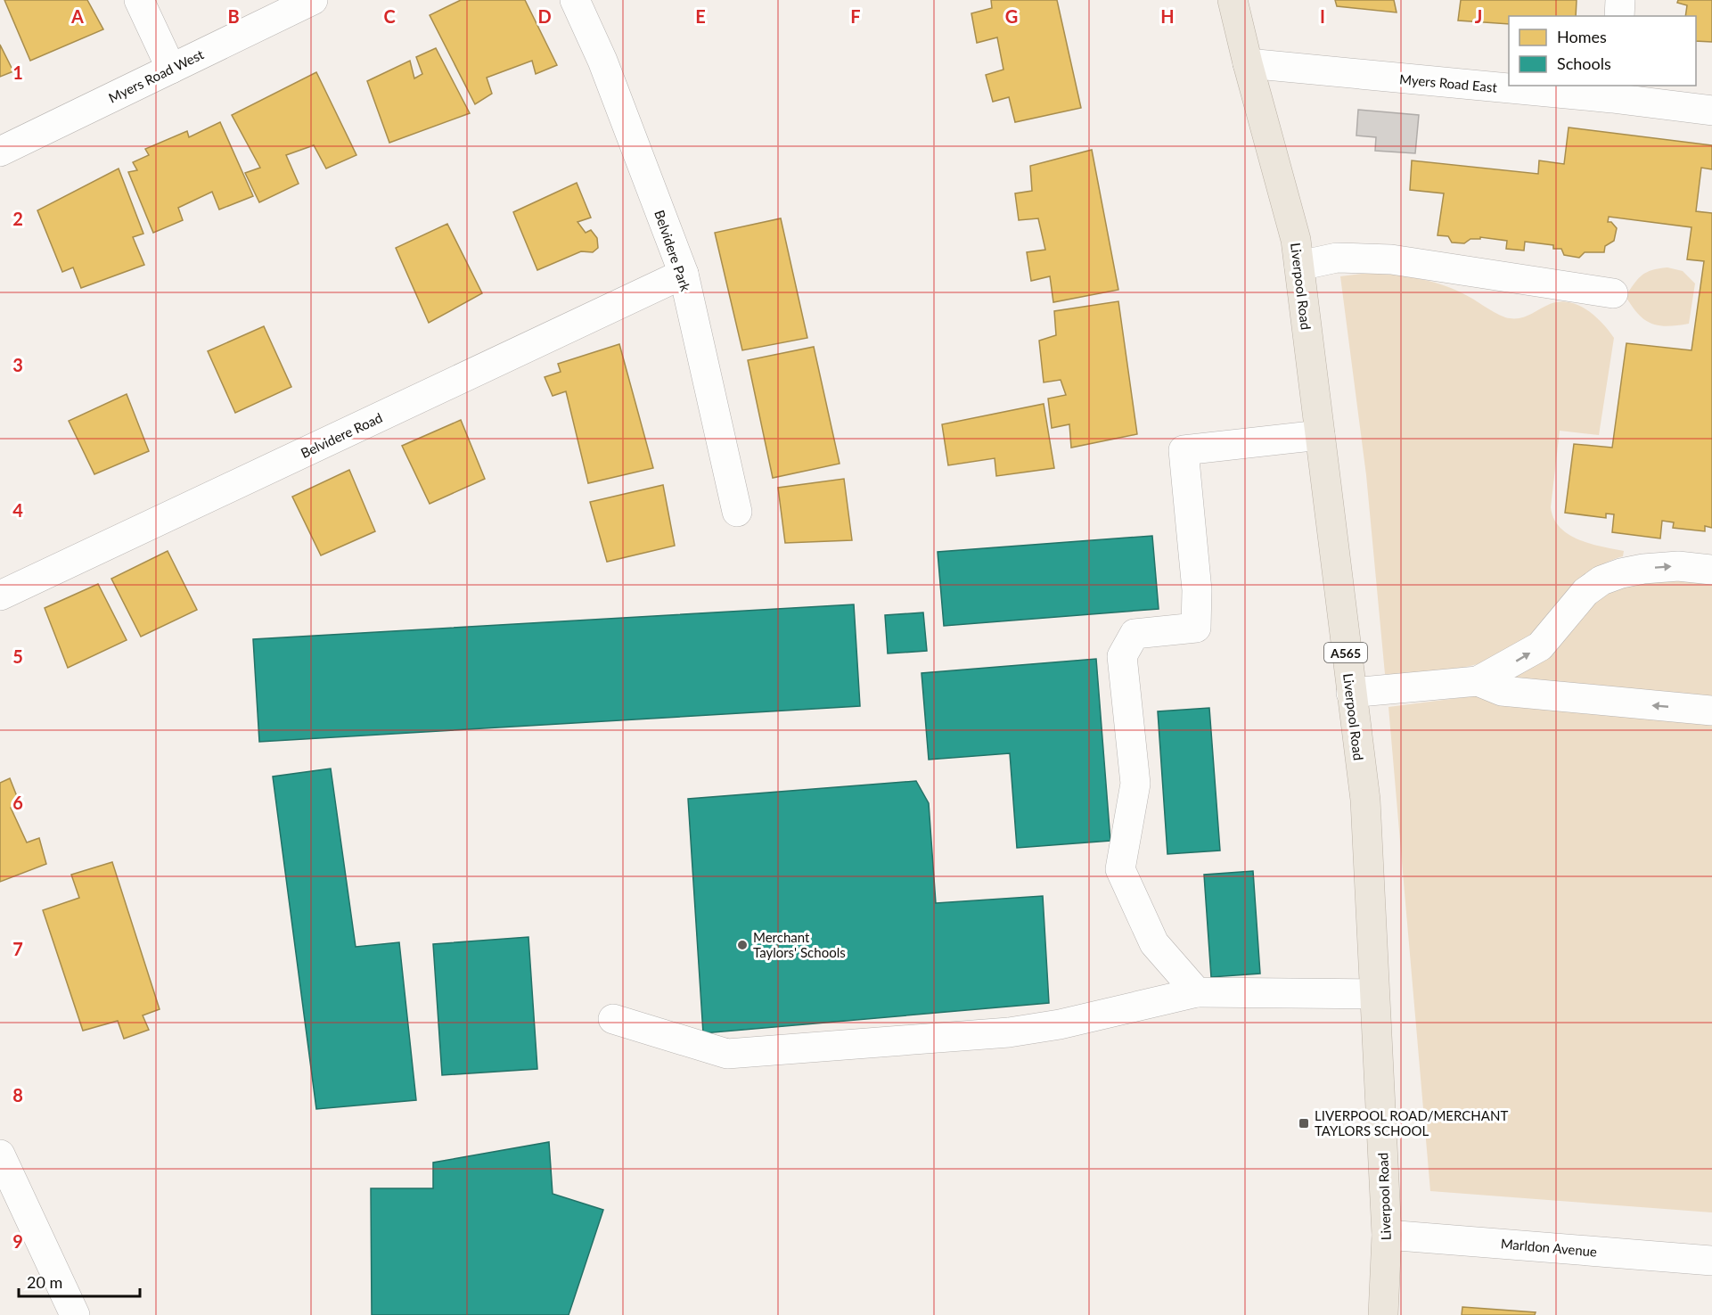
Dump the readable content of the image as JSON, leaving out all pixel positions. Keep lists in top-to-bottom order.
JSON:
{
  "streets": {
    "highway": ["Liverpool Road", "A565"],
    "street": [
      "Myers Road West",
      "Myers Road East",
      "Belvidere Park",
      "Belvidere Road",
      "Marldon Avenue"
    ]
  },
  "crossings": [
    ["Myers Road East", "Liverpool Road"],
    ["Belvidere Park", "Belvidere Road"],
    ["Liverpool Road", "Marldon Avenue"]
  ],
  "places": {
    "other": ["Merchant Taylors' Schools"],
    "transit": ["LIVERPOOL ROAD/MERCHANT TAYLORS SCHOOL"]
  },
  "legend": ["Homes", "Schools"],
  "scale_bar": "20 m",
  "grid": {
    "columns": [
      "A",
      "B",
      "C",
      "D",
      "E",
      "F",
      "G",
      "H",
      "I",
      "J"
    ],
    "rows": [
      "1",
      "2",
      "3",
      "4",
      "5",
      "6",
      "7",
      "8",
      "9"
    ]
  }
}
